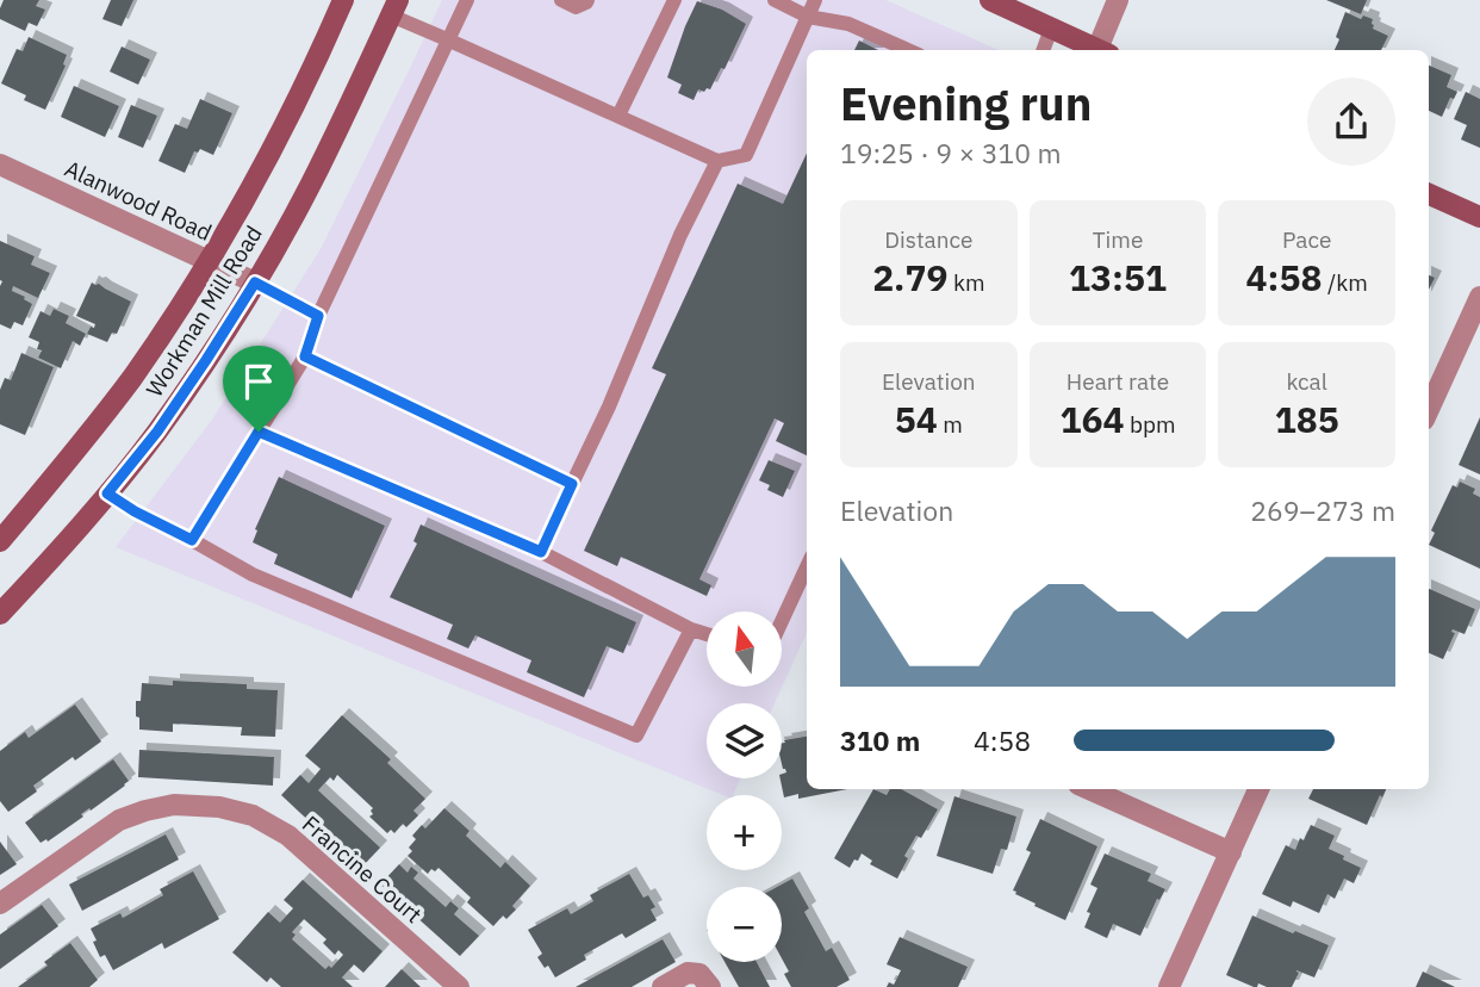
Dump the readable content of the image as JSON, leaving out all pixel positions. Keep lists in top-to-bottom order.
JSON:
{
  "streets": {
    "main road": ["Workman Mill Road"],
    "street": ["Alanwood Road", "Francine Court"]
  },
  "crossings": [
    ["Alanwood Road", "Workman Mill Road"]
  ],
  "north": "top",
  "page": {
    "heading": ["Evening run", "19:25 · 9 × 310 m"],
    "stats": [
      ["Distance", "2.79 km"],
      ["Time", "13:51"],
      ["Pace", "4:58 /km"],
      ["Elevation", "54 m"],
      ["Heart rate", "164 bpm"],
      ["kcal", "185"]
    ],
    "chart": ["Elevation", "269–273 m"],
    "map_buttons": ["+", "−"],
    "list": [
      {
        "name": "310 m",
        "note": "4:58"
      }
    ]
  }
}
